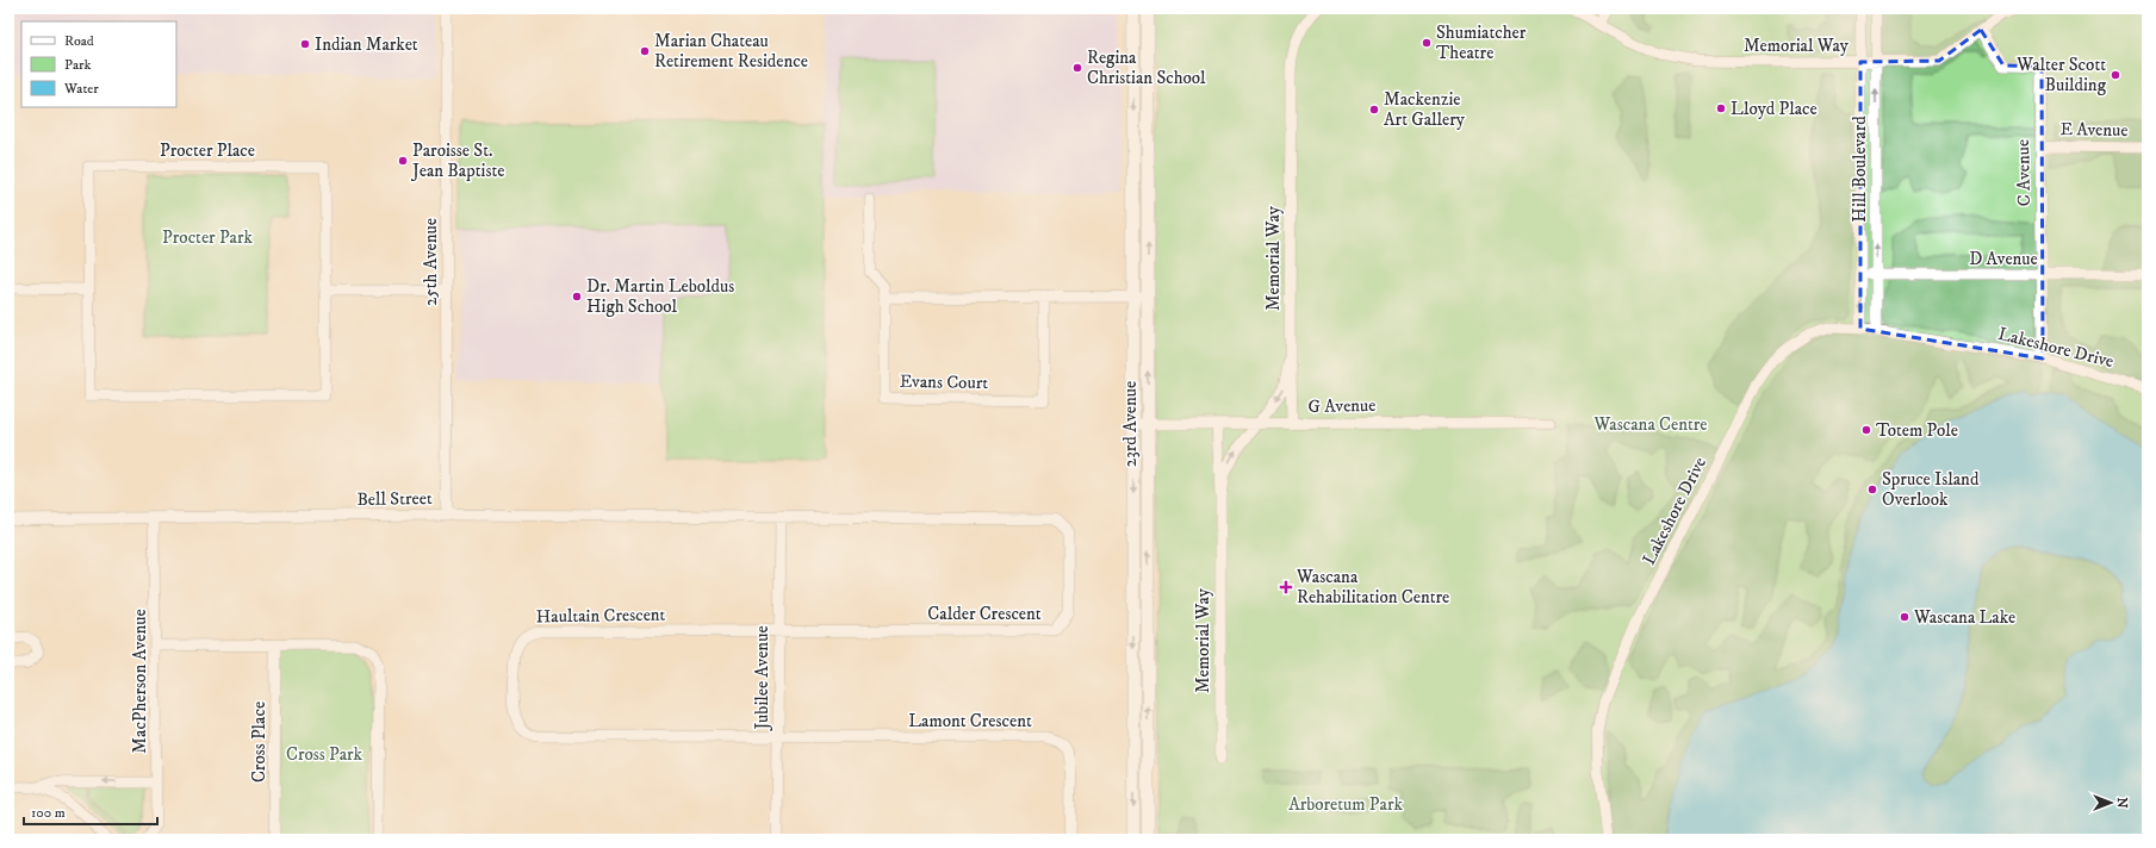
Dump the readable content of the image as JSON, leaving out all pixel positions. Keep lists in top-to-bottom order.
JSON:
{
  "streets": {
    "main road": ["23rd Avenue"],
    "street": [
      "Memorial Way",
      "E Avenue",
      "Procter Place",
      "Hill Boulevard",
      "C Avenue",
      "D Avenue",
      "25th Avenue",
      "Lakeshore Drive",
      "Evans Court",
      "G Avenue",
      "Bell Street",
      "Calder Crescent",
      "Haultain Crescent",
      "Jubilee Avenue",
      "MacPherson Avenue",
      "Lamont Crescent",
      "Cross Place"
    ]
  },
  "crossings": [
    ["Memorial Way", "Hill Boulevard"],
    ["Memorial Way", "C Avenue"],
    ["Memorial Way", "G Avenue"],
    ["E Avenue", "C Avenue"],
    ["Hill Boulevard", "D Avenue"],
    ["Hill Boulevard", "Lakeshore Drive"],
    ["C Avenue", "D Avenue"],
    ["C Avenue", "Lakeshore Drive"],
    ["25th Avenue", "Bell Street"],
    ["G Avenue", "23rd Avenue"],
    ["Bell Street", "Calder Crescent"],
    ["Bell Street", "Jubilee Avenue"],
    ["Bell Street", "MacPherson Avenue"],
    ["Calder Crescent", "Haultain Crescent"],
    ["Calder Crescent", "Jubilee Avenue"],
    ["Haultain Crescent", "Jubilee Avenue"],
    ["Haultain Crescent", "Lamont Crescent"],
    ["Jubilee Avenue", "Lamont Crescent"]
  ],
  "parks": [
    "Procter Park",
    "Wascana Centre",
    "Cross Park",
    "Arboretum Park"
  ],
  "places": {
    "other": [
      "Shumiatcher Theatre",
      "Indian Market",
      "Marian Chateau Retirement Residence",
      "Regina Christian School",
      "Walter Scott Building",
      "Lloyd Place",
      "Mackenzie Art Gallery",
      "Paroisse St. Jean Baptiste",
      "Dr. Martin Leboldus High School",
      "Totem Pole",
      "Spruce Island Overlook",
      "Wascana Lake"
    ],
    "health": ["Wascana Rehabilitation Centre"]
  },
  "legend": ["Road", "Park", "Water"],
  "scale_bar": "100 m",
  "north": "right"
}
